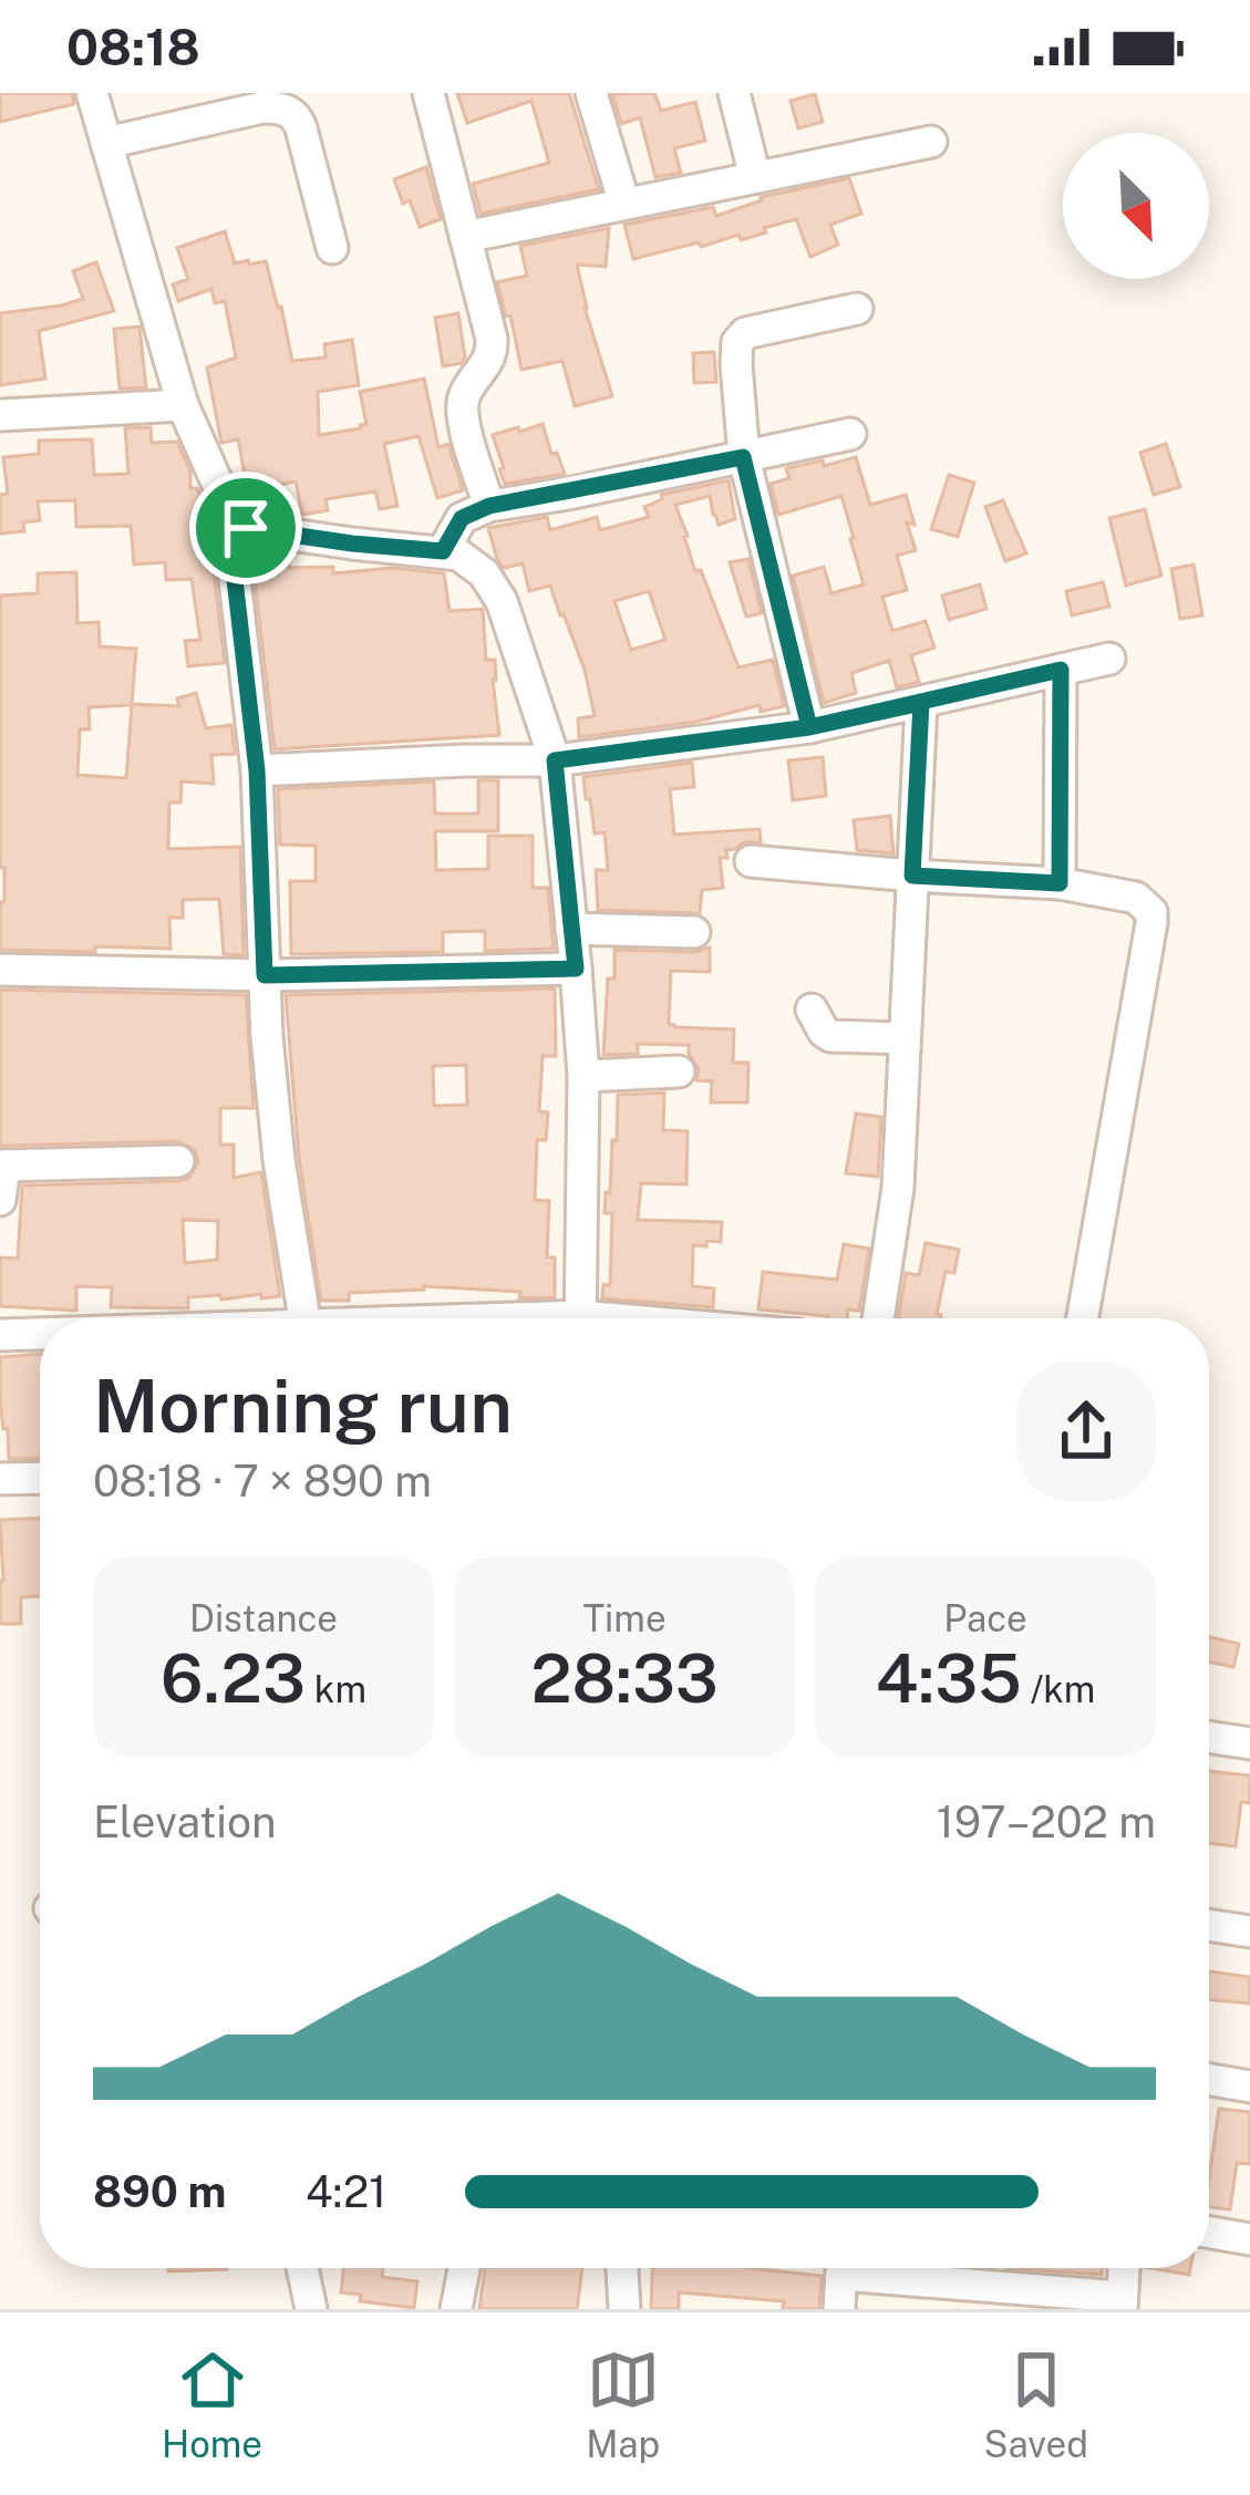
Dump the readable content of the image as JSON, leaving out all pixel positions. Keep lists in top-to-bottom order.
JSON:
{
  "north": "bottom right",
  "page": {
    "status": "08:18",
    "heading": ["Morning run", "08:18 · 7 × 890 m"],
    "stats": [
      ["Distance", "6.23 km"],
      ["Time", "28:33"],
      ["Pace", "4:35 /km"]
    ],
    "chart": ["Elevation", "197–202 m"],
    "list": [
      {
        "name": "890 m",
        "note": "4:21"
      }
    ],
    "tabs": ["Home", "Map", "Saved"]
  }
}
